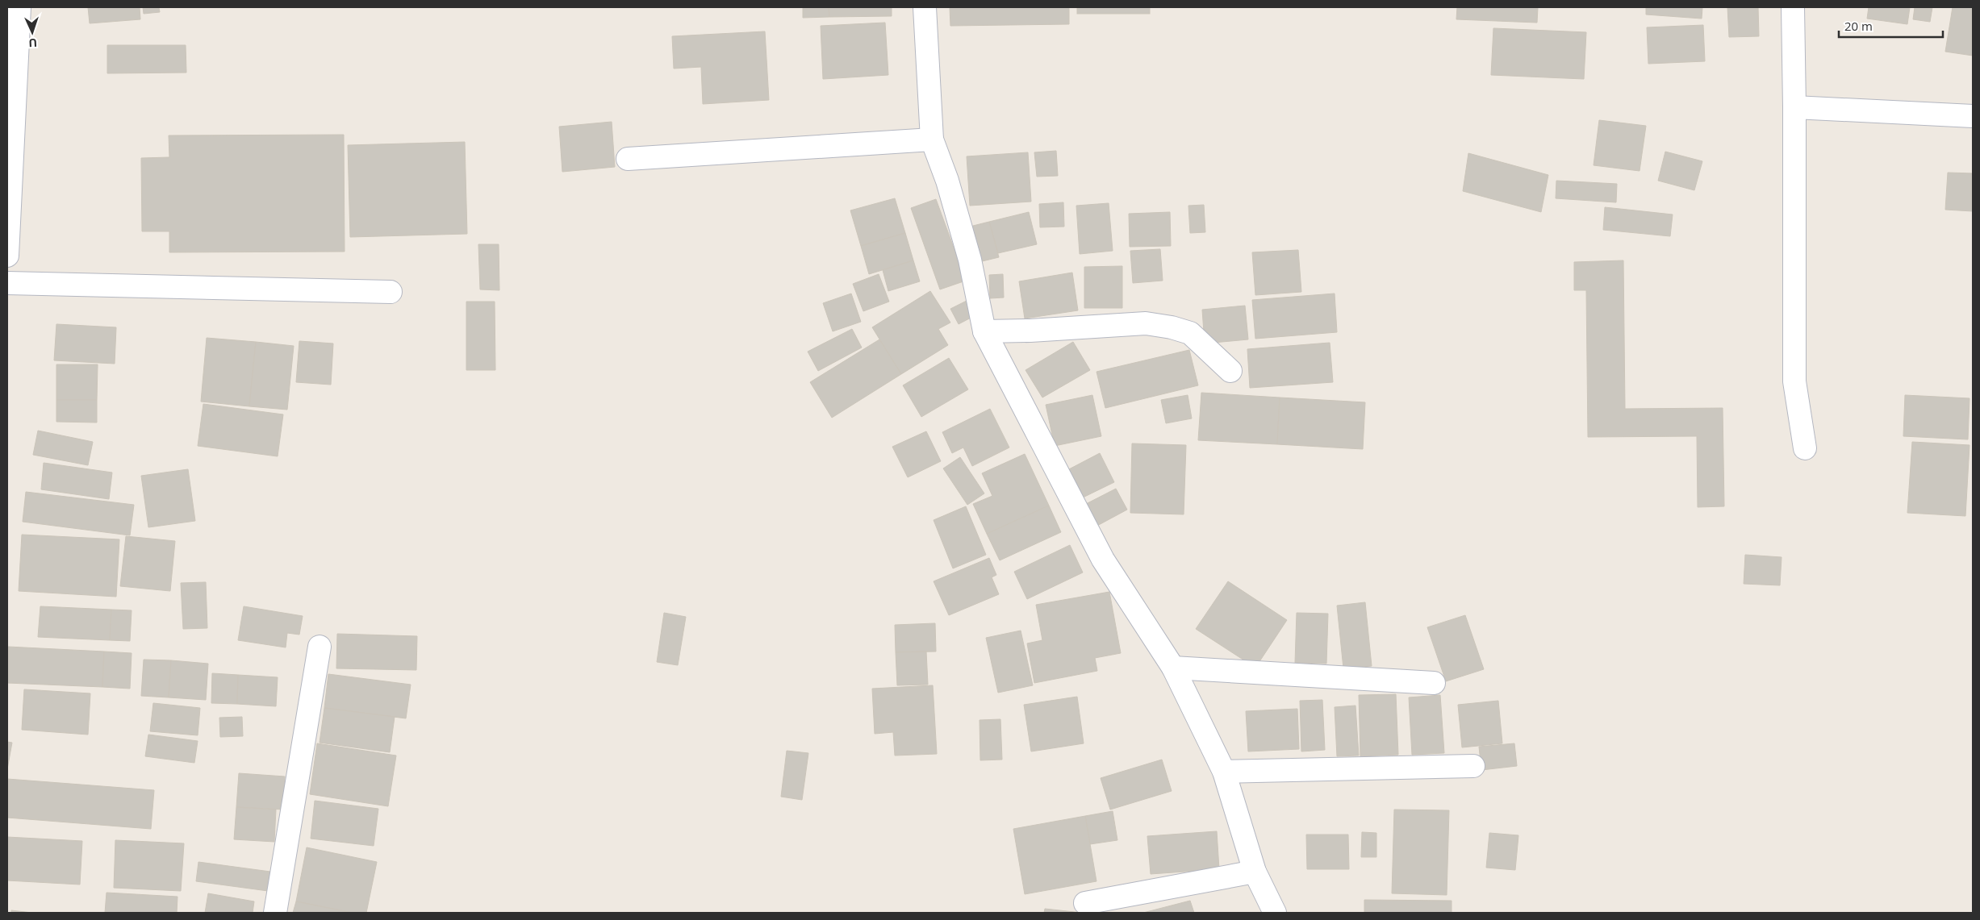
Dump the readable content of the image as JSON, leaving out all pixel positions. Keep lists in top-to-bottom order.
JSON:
{
  "scale_bar": "20 m",
  "north": "bottom"
}
